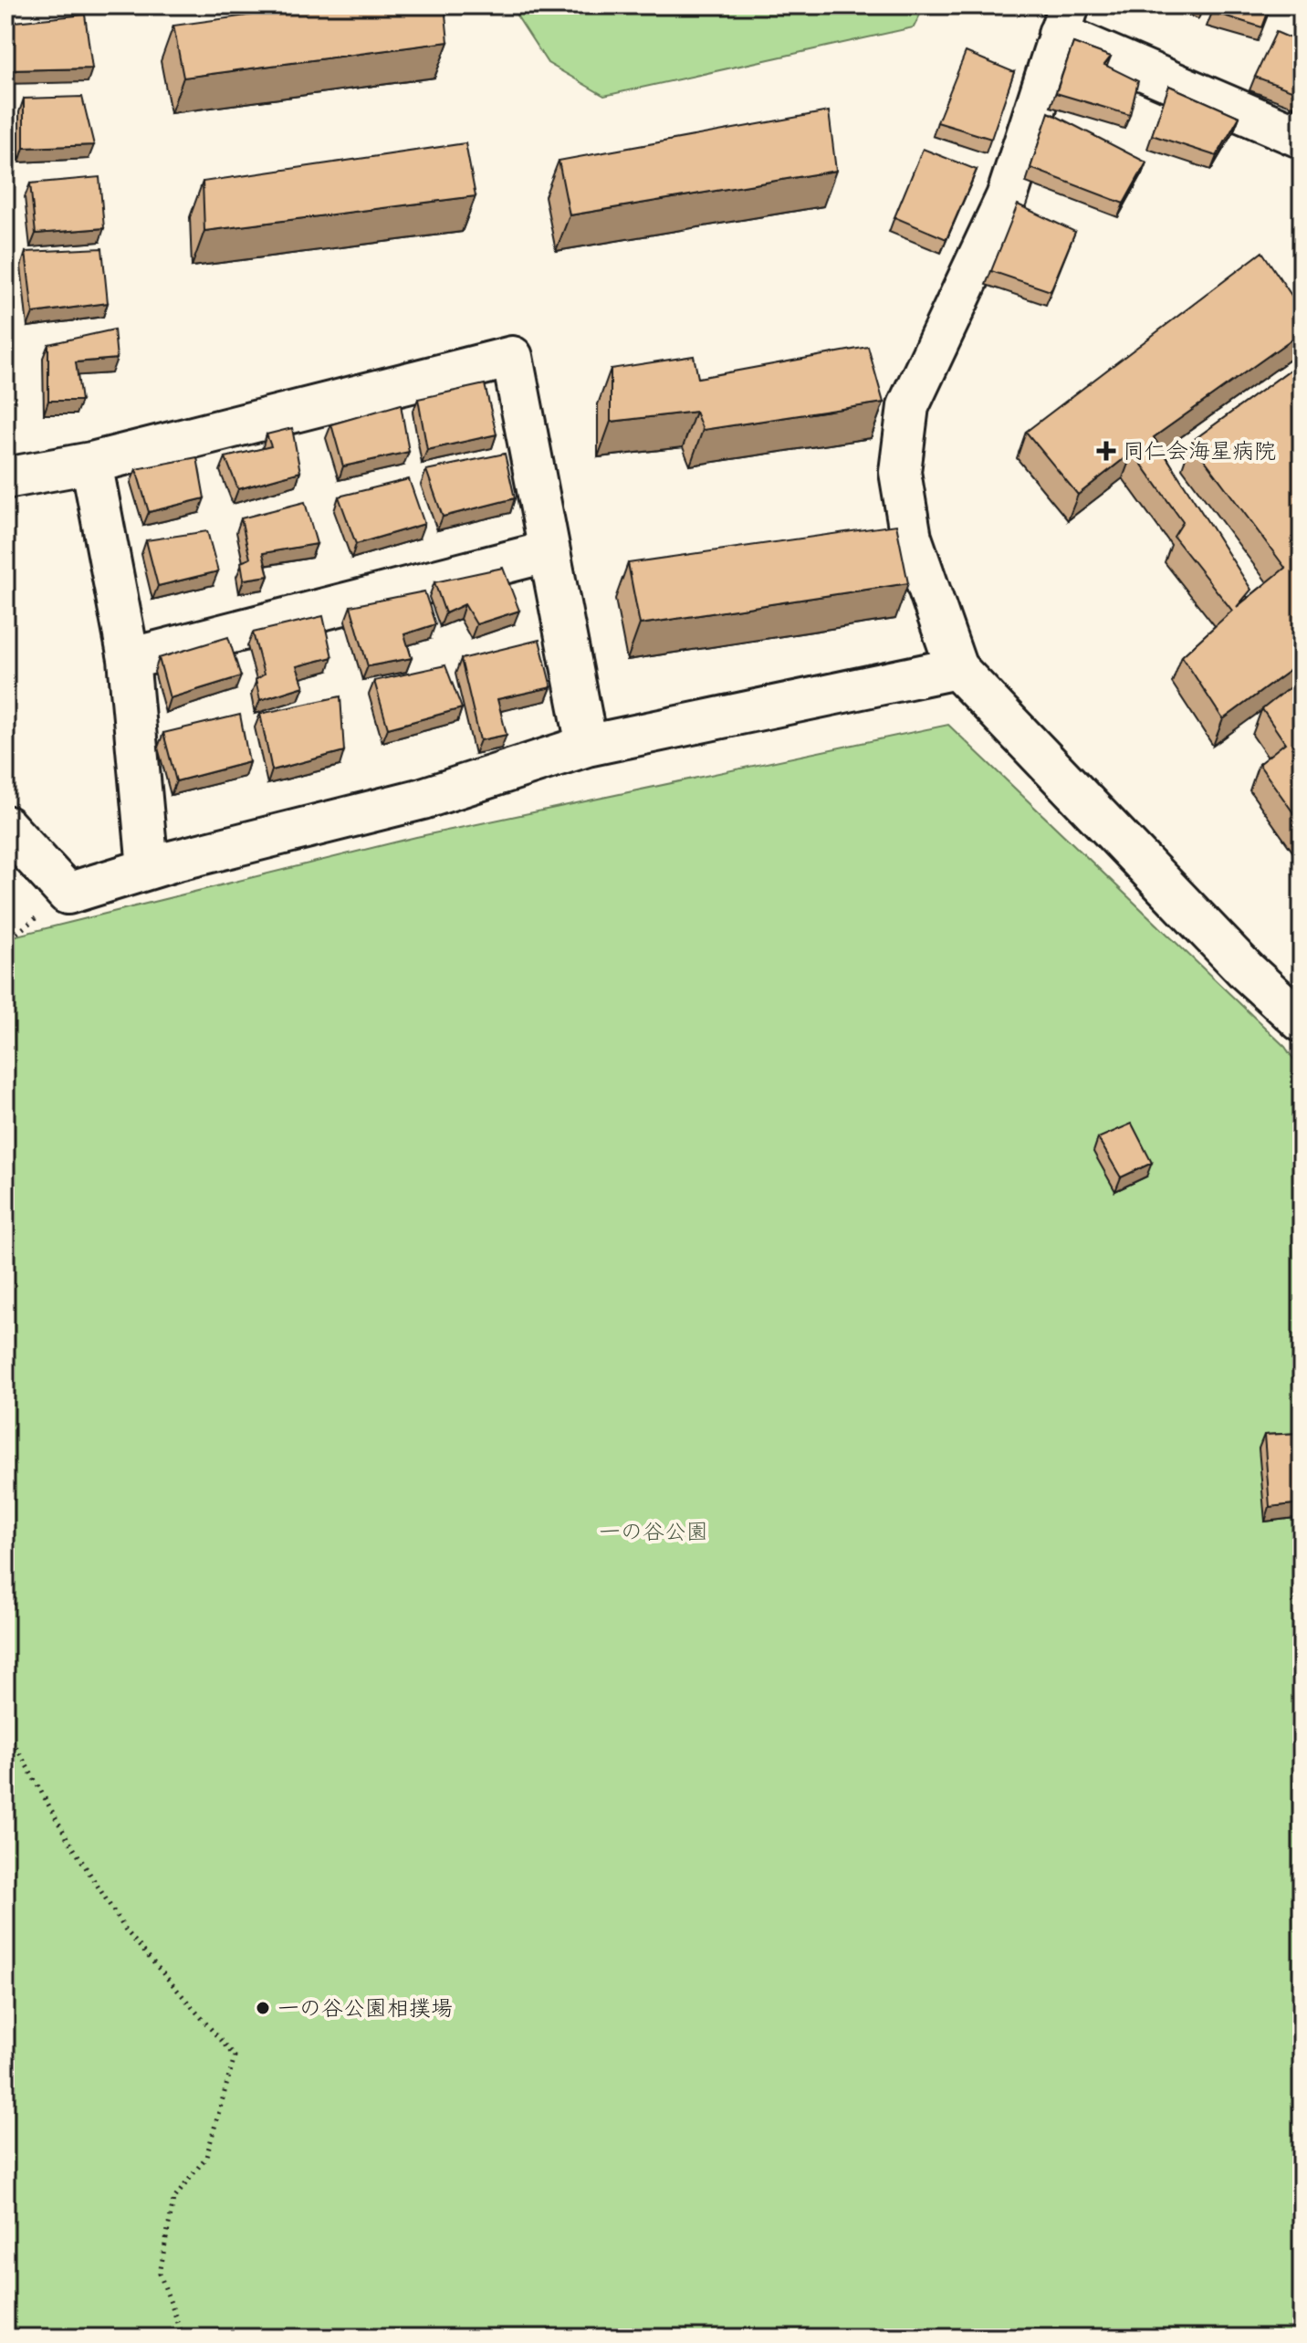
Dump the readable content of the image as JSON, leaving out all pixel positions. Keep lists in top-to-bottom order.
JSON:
{
  "parks": ["一の谷公園"],
  "places": {
    "health": ["同仁会海星病院"],
    "other": ["一の谷公園相撲場"]
  }
}
